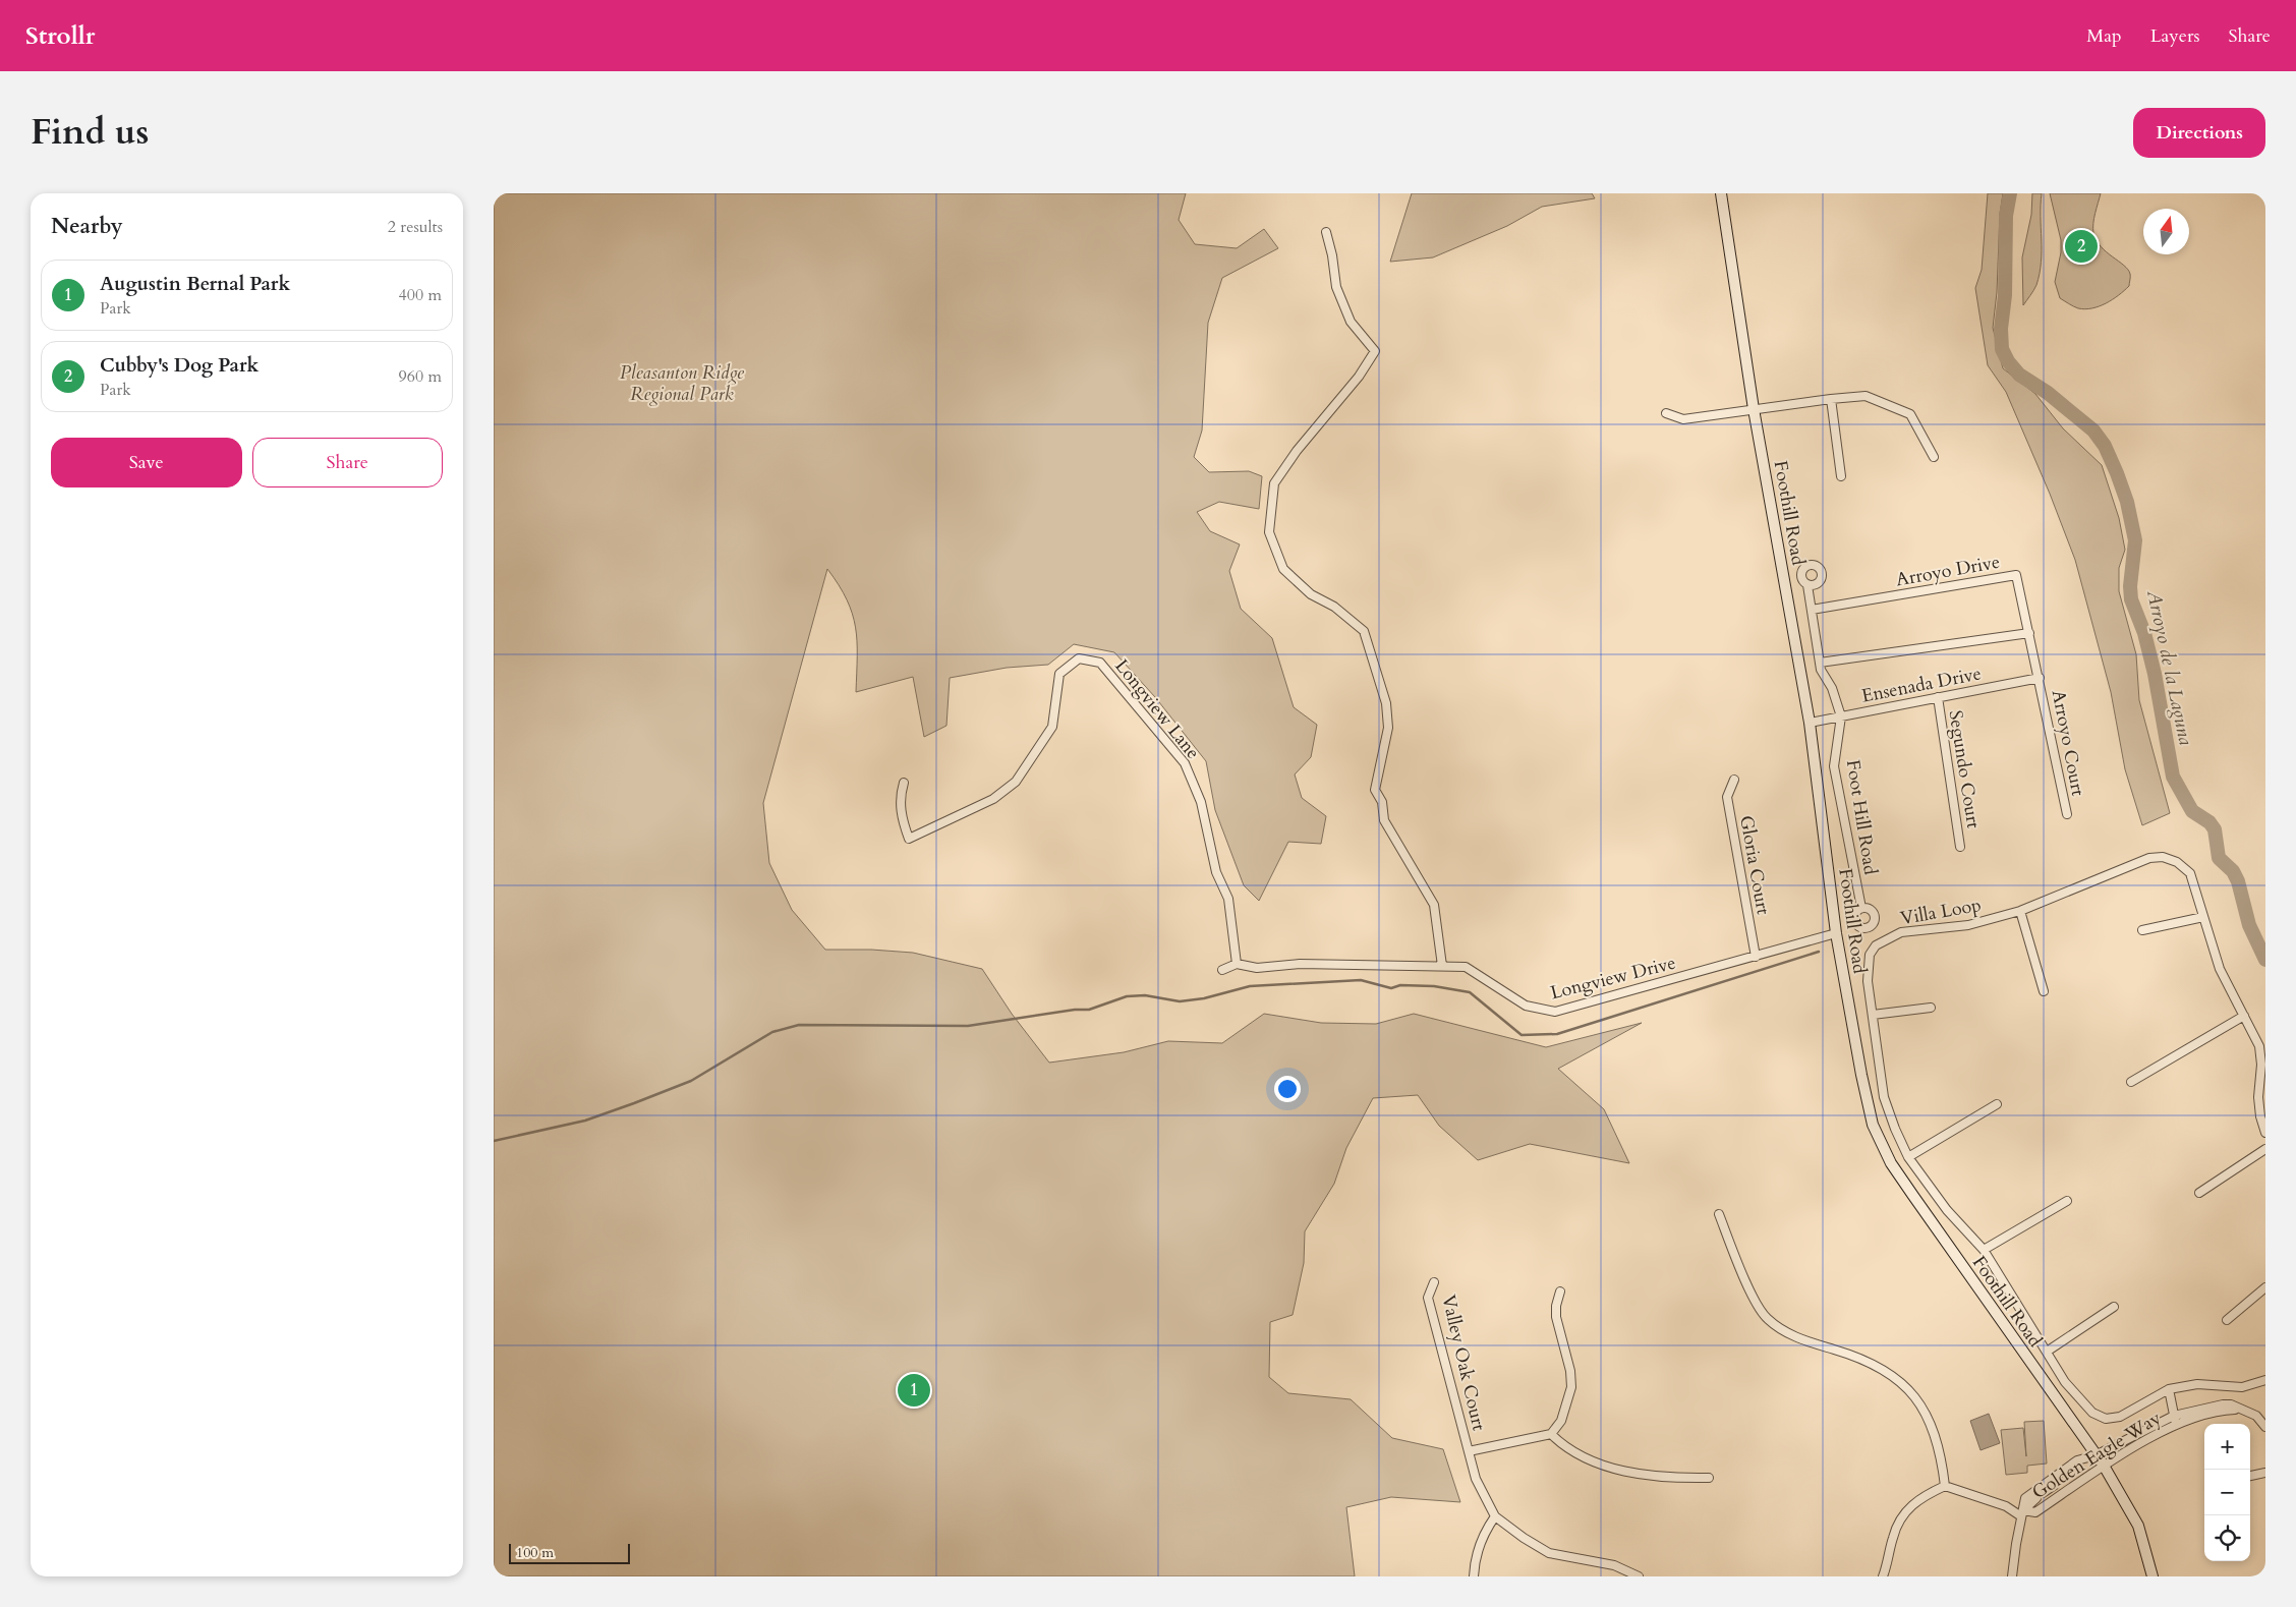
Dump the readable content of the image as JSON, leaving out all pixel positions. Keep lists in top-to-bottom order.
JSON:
{
  "streets": {
    "main road": ["Foothill Road"],
    "street": [
      "Arroyo Drive",
      "Ensenada Drive",
      "Longview Lane",
      "Arroyo Court",
      "Segundo Court",
      "Foot Hill Road",
      "Gloria Court",
      "Villa Loop",
      "Longview Drive",
      "Valley Oak Court",
      "Golden Eagle Way"
    ]
  },
  "crossings": [
    ["Foothill Road", "Ensenada Drive"],
    ["Foothill Road", "Longview Drive"],
    ["Foothill Road", "Golden Eagle Way"],
    ["Arroyo Drive", "Ensenada Drive"],
    ["Arroyo Drive", "Arroyo Court"],
    ["Arroyo Drive", "Foot Hill Road"],
    ["Ensenada Drive", "Arroyo Court"],
    ["Ensenada Drive", "Segundo Court"],
    ["Ensenada Drive", "Foot Hill Road"],
    ["Longview Lane", "Longview Drive"],
    ["Gloria Court", "Longview Drive"]
  ],
  "water": ["Arroyo de la Laguna"],
  "parks": ["Pleasanton Ridge Regional Park"],
  "scale_bar": "100 m",
  "north": "top",
  "page": {
    "header": "Strollr",
    "nav": ["Map", "Layers", "Share"],
    "title": "Find us",
    "buttons": [
      "Directions",
      ["Save", "Share"]
    ],
    "heading": ["Nearby", "2 results"],
    "pins": ["2", "1"],
    "list": [
      {
        "mark": "1",
        "name": "Augustin Bernal Park",
        "note": "Park",
        "value": "400 m"
      },
      {
        "mark": "2",
        "name": "Cubby's Dog Park",
        "note": "Park",
        "value": "960 m"
      }
    ],
    "map_buttons": ["+", "−"],
    "scale": "100 m"
  }
}
